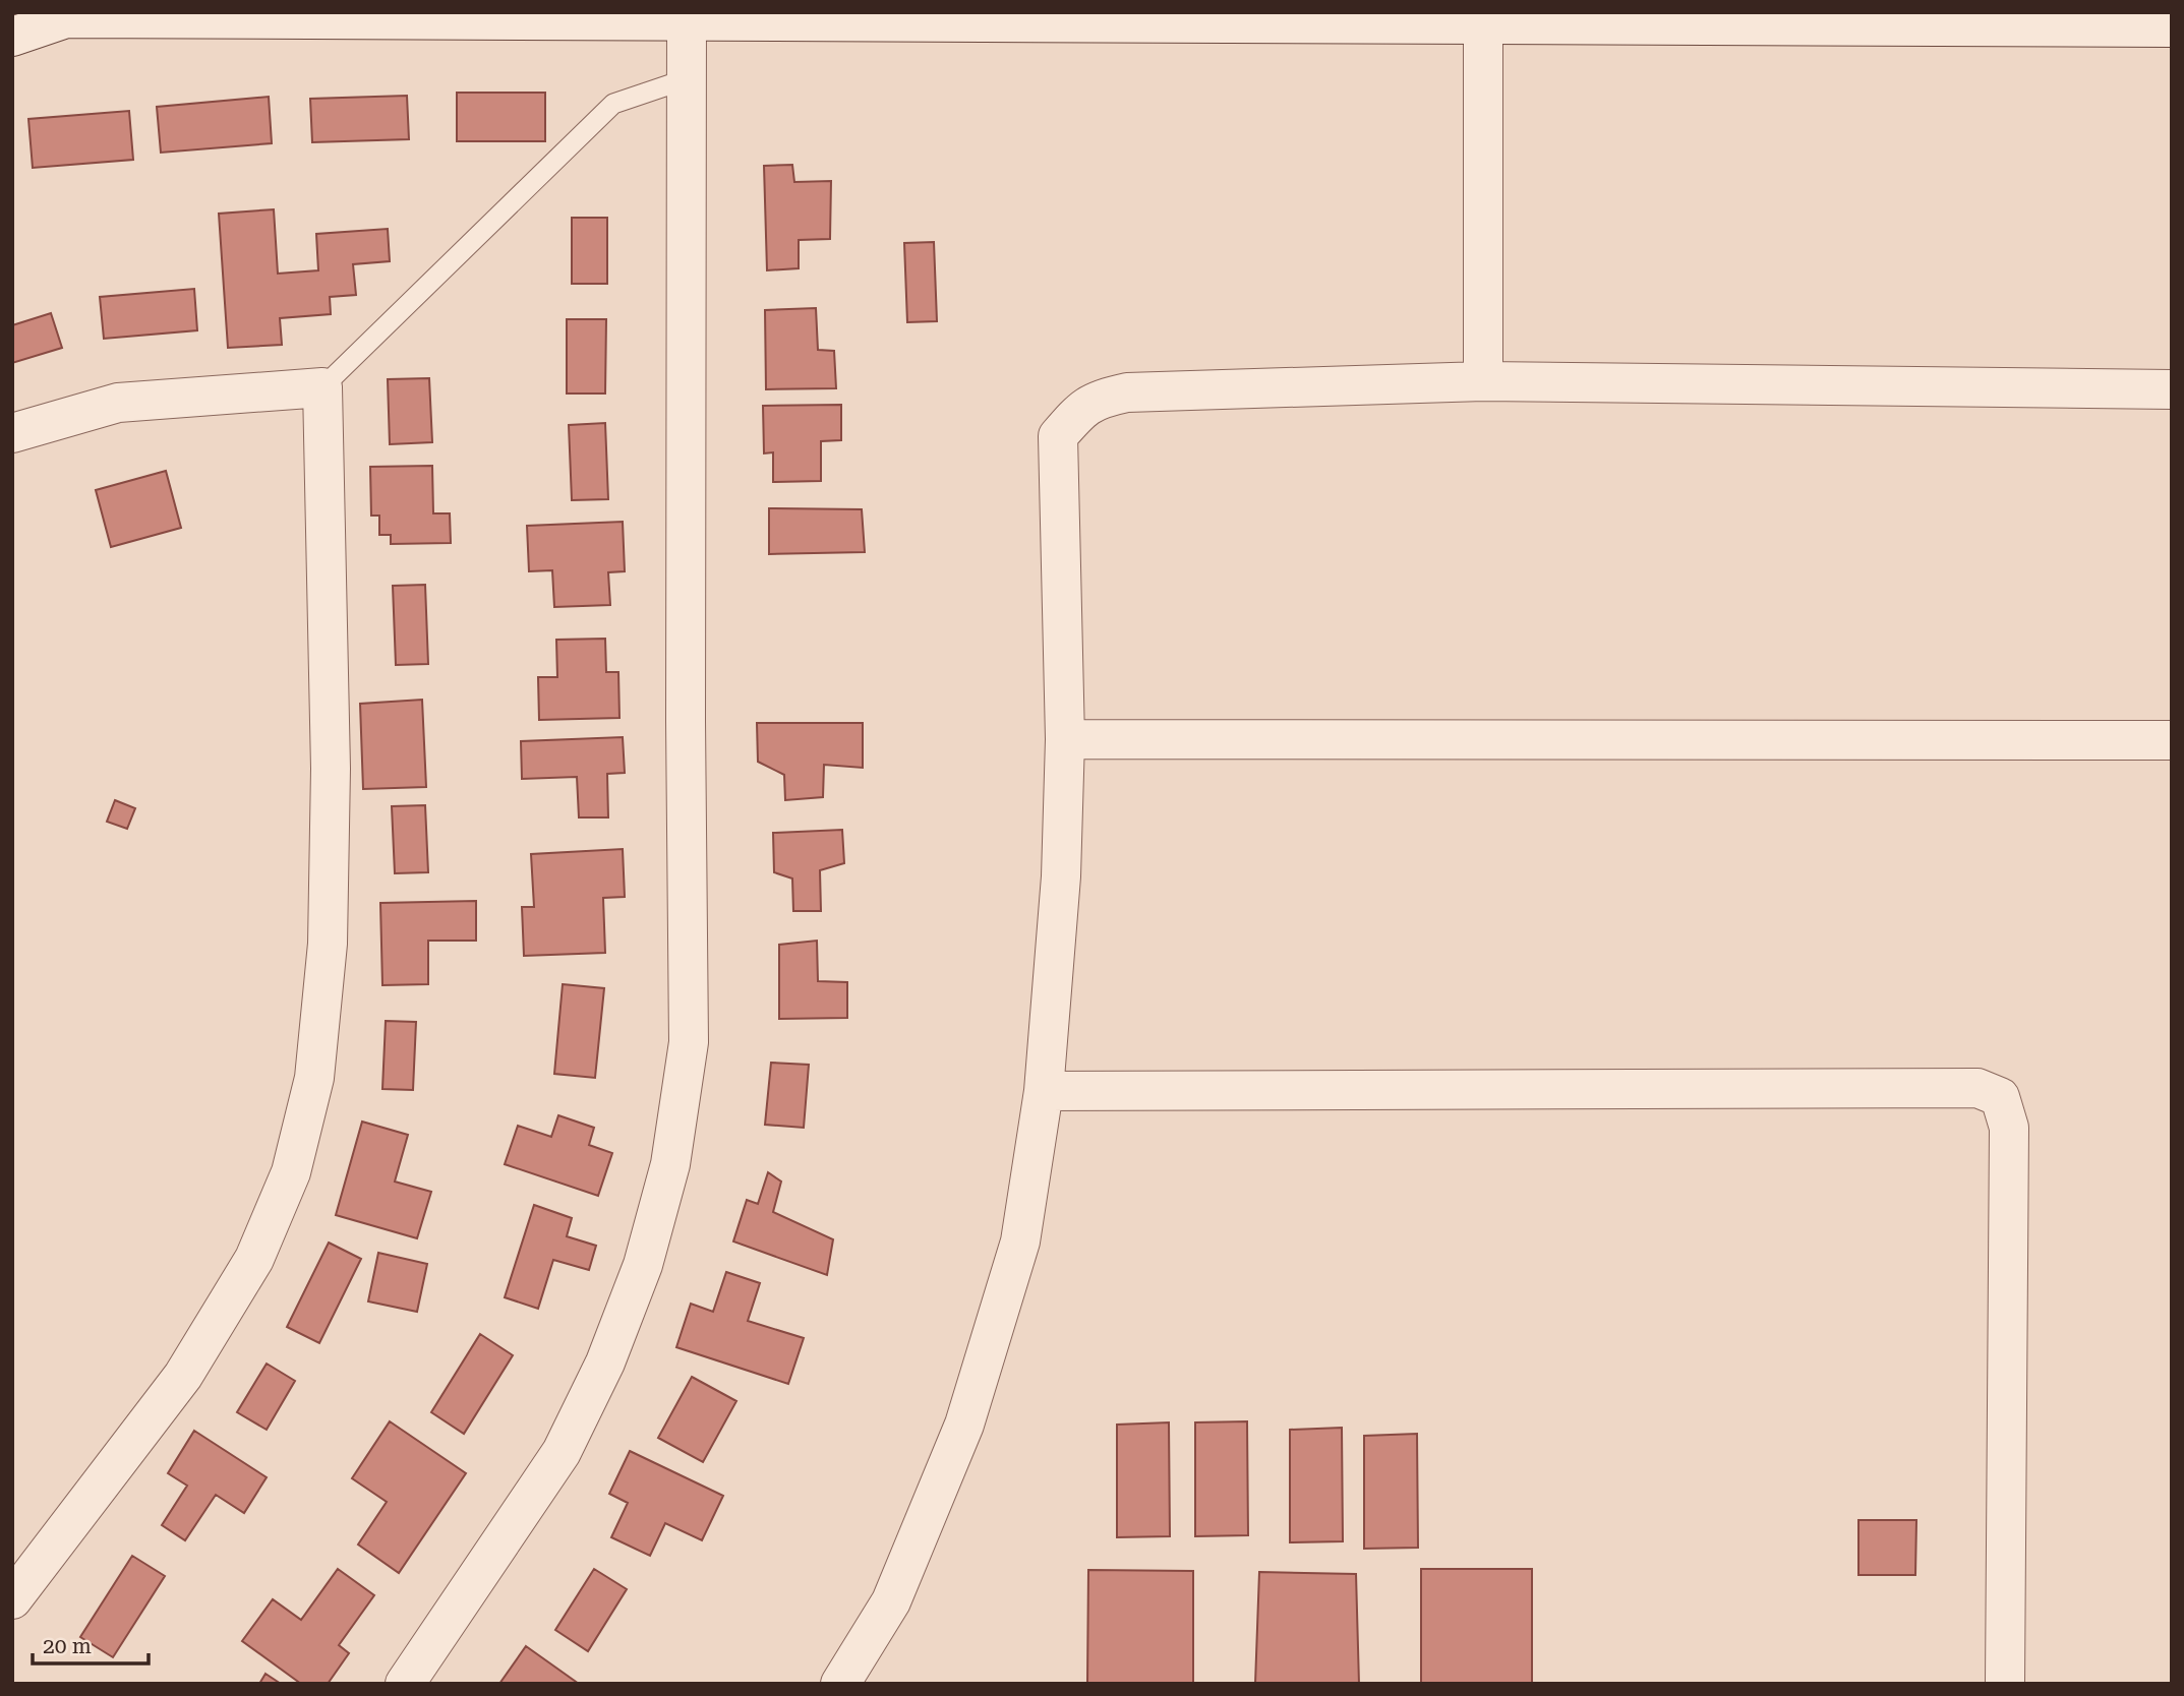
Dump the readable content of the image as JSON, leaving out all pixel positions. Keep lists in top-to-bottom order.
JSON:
{
  "scale_bar": "20 m"
}
